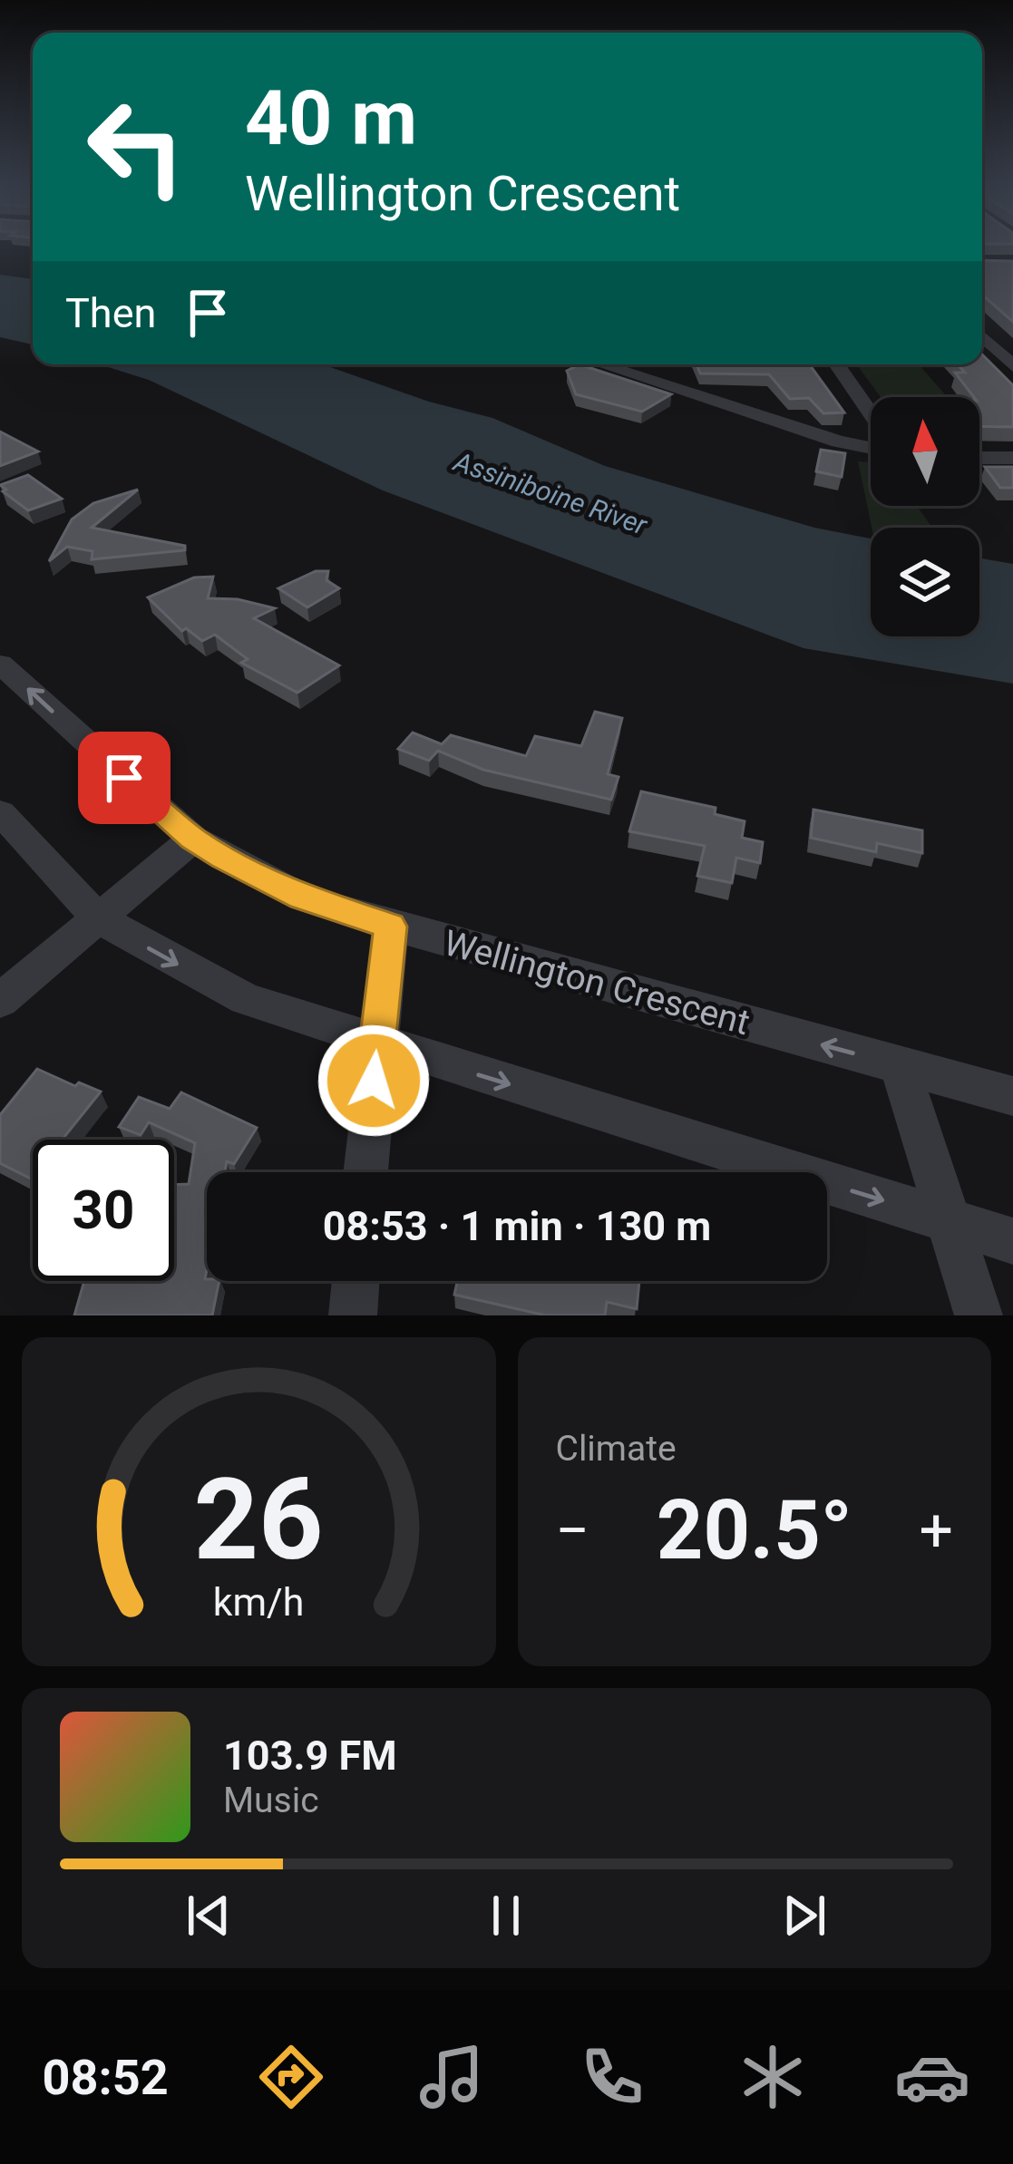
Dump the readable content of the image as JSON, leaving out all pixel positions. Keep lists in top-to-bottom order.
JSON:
{
  "streets": {
    "street": ["Wellington Crescent"]
  },
  "water": ["Assiniboine River"],
  "north": "top",
  "page": {
    "turn": ["40 m", "Wellington Crescent"],
    "then": "Then",
    "limit": "30",
    "trip": "08:53 · 1 min · 130 m",
    "tile": "Climate",
    "heat": ["−", "20.5°", "+"],
    "song": ["103.9 FM", "Music"],
    "tabs": "08:52",
    "gauge": ["26", "km/h"]
  }
}
